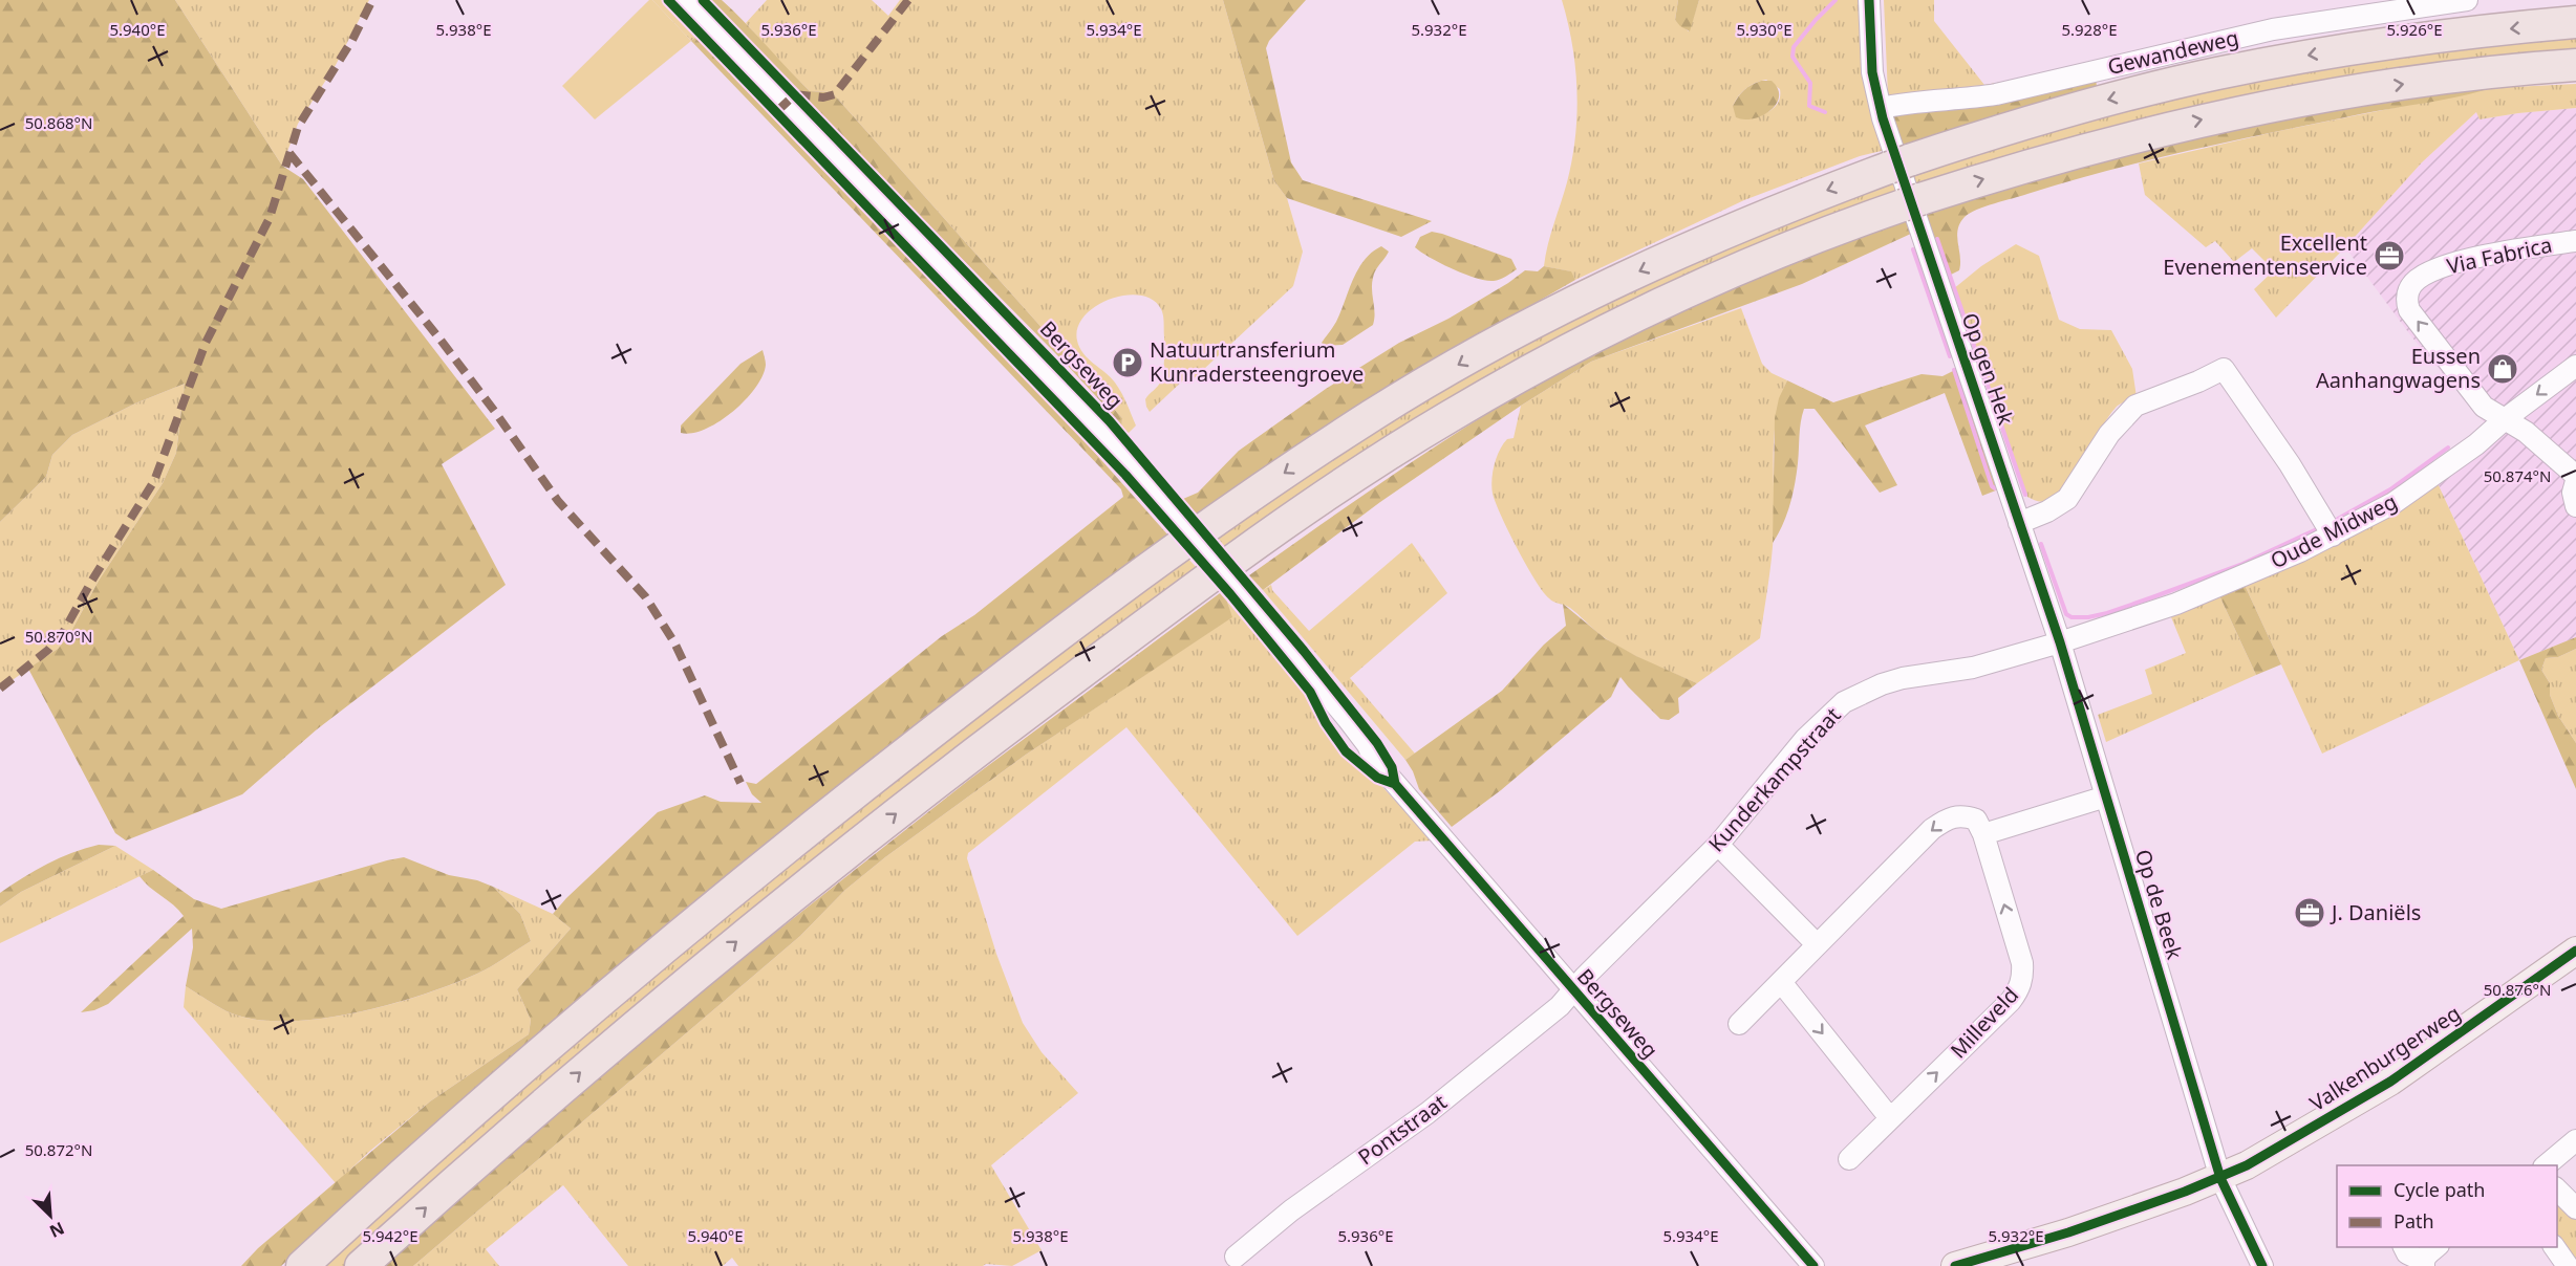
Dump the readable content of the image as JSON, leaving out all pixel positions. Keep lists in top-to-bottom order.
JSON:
{
  "streets": {
    "main road": ["Valkenburgerweg"],
    "street": [
      "Gewandeweg",
      "Via Fabrica",
      "Bergseweg",
      "Op gen Hek",
      "Oude Midweg",
      "Kunderkampstraat",
      "Op de Beek",
      "Milleveld",
      "Pontstraat"
    ]
  },
  "crossings": [
    ["Gewandeweg", "Op gen Hek"],
    ["Via Fabrica", "Oude Midweg"],
    ["Bergseweg", "Kunderkampstraat"],
    ["Bergseweg", "Pontstraat"],
    ["Op gen Hek", "Oude Midweg"],
    ["Op gen Hek", "Kunderkampstraat"],
    ["Op gen Hek", "Op de Beek"],
    ["Oude Midweg", "Kunderkampstraat"],
    ["Oude Midweg", "Op de Beek"],
    ["Kunderkampstraat", "Op de Beek"],
    ["Kunderkampstraat", "Pontstraat"],
    ["Op de Beek", "Valkenburgerweg"]
  ],
  "one_way": ["Milleveld"],
  "places": {
    "office": ["Excellent Evenementenservice", "J. Daniëls"],
    "parking": ["Natuurtransferium Kunradersteengroeve"],
    "shop": ["Eussen Aanhangwagens"]
  },
  "legend": ["Cycle path", "Path"],
  "north": "bottom right",
  "coordinates": [
    "5.940°E",
    "5.938°E",
    "5.936°E",
    "5.934°E",
    "5.932°E",
    "5.930°E",
    "5.928°E",
    "5.926°E",
    "50.868°N",
    "50.874°N",
    "50.870°N",
    "50.876°N",
    "50.872°N",
    "5.942°E"
  ]
}
